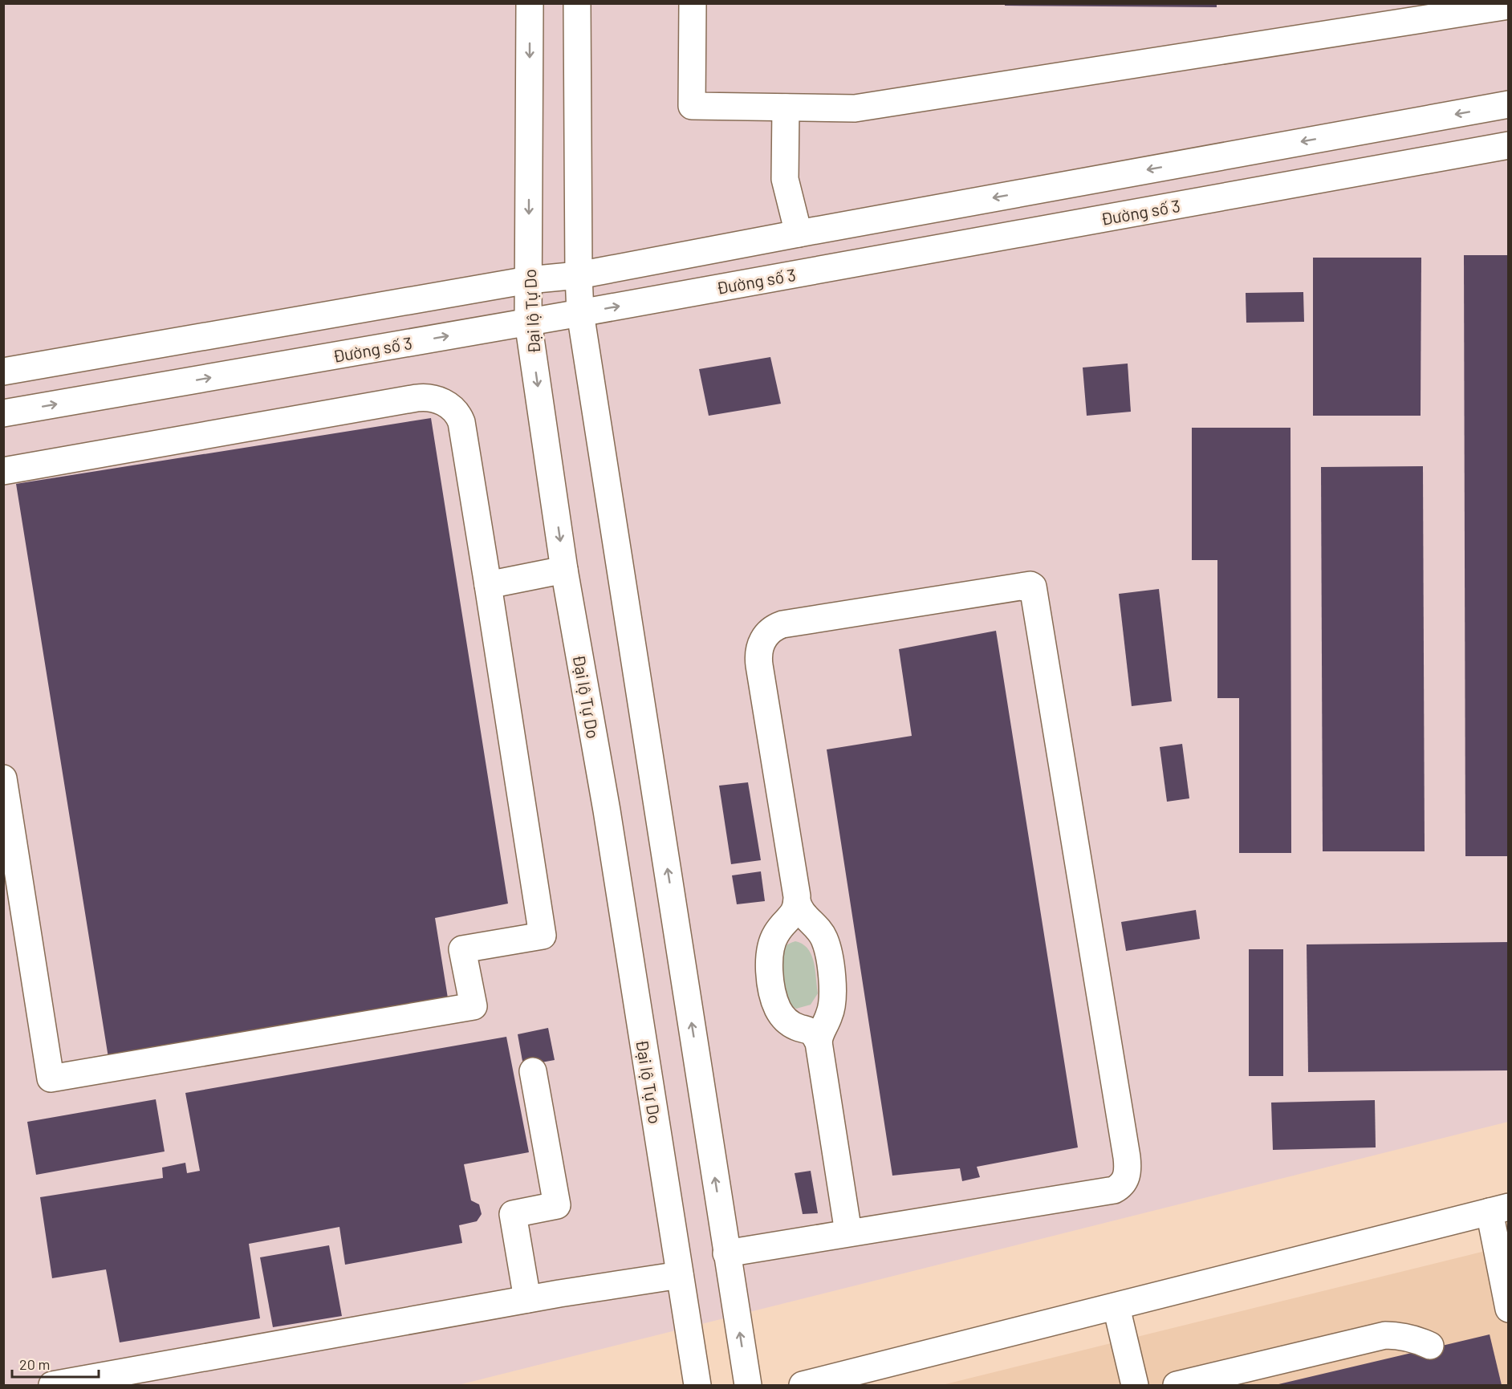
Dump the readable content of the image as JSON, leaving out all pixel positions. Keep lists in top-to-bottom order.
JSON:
{
  "streets": {
    "street": ["Đường số 3", "Đại lộ Tự Do"]
  },
  "crossings": [
    ["Đường số 3", "Đại lộ Tự Do"]
  ],
  "scale_bar": "20 m"
}
